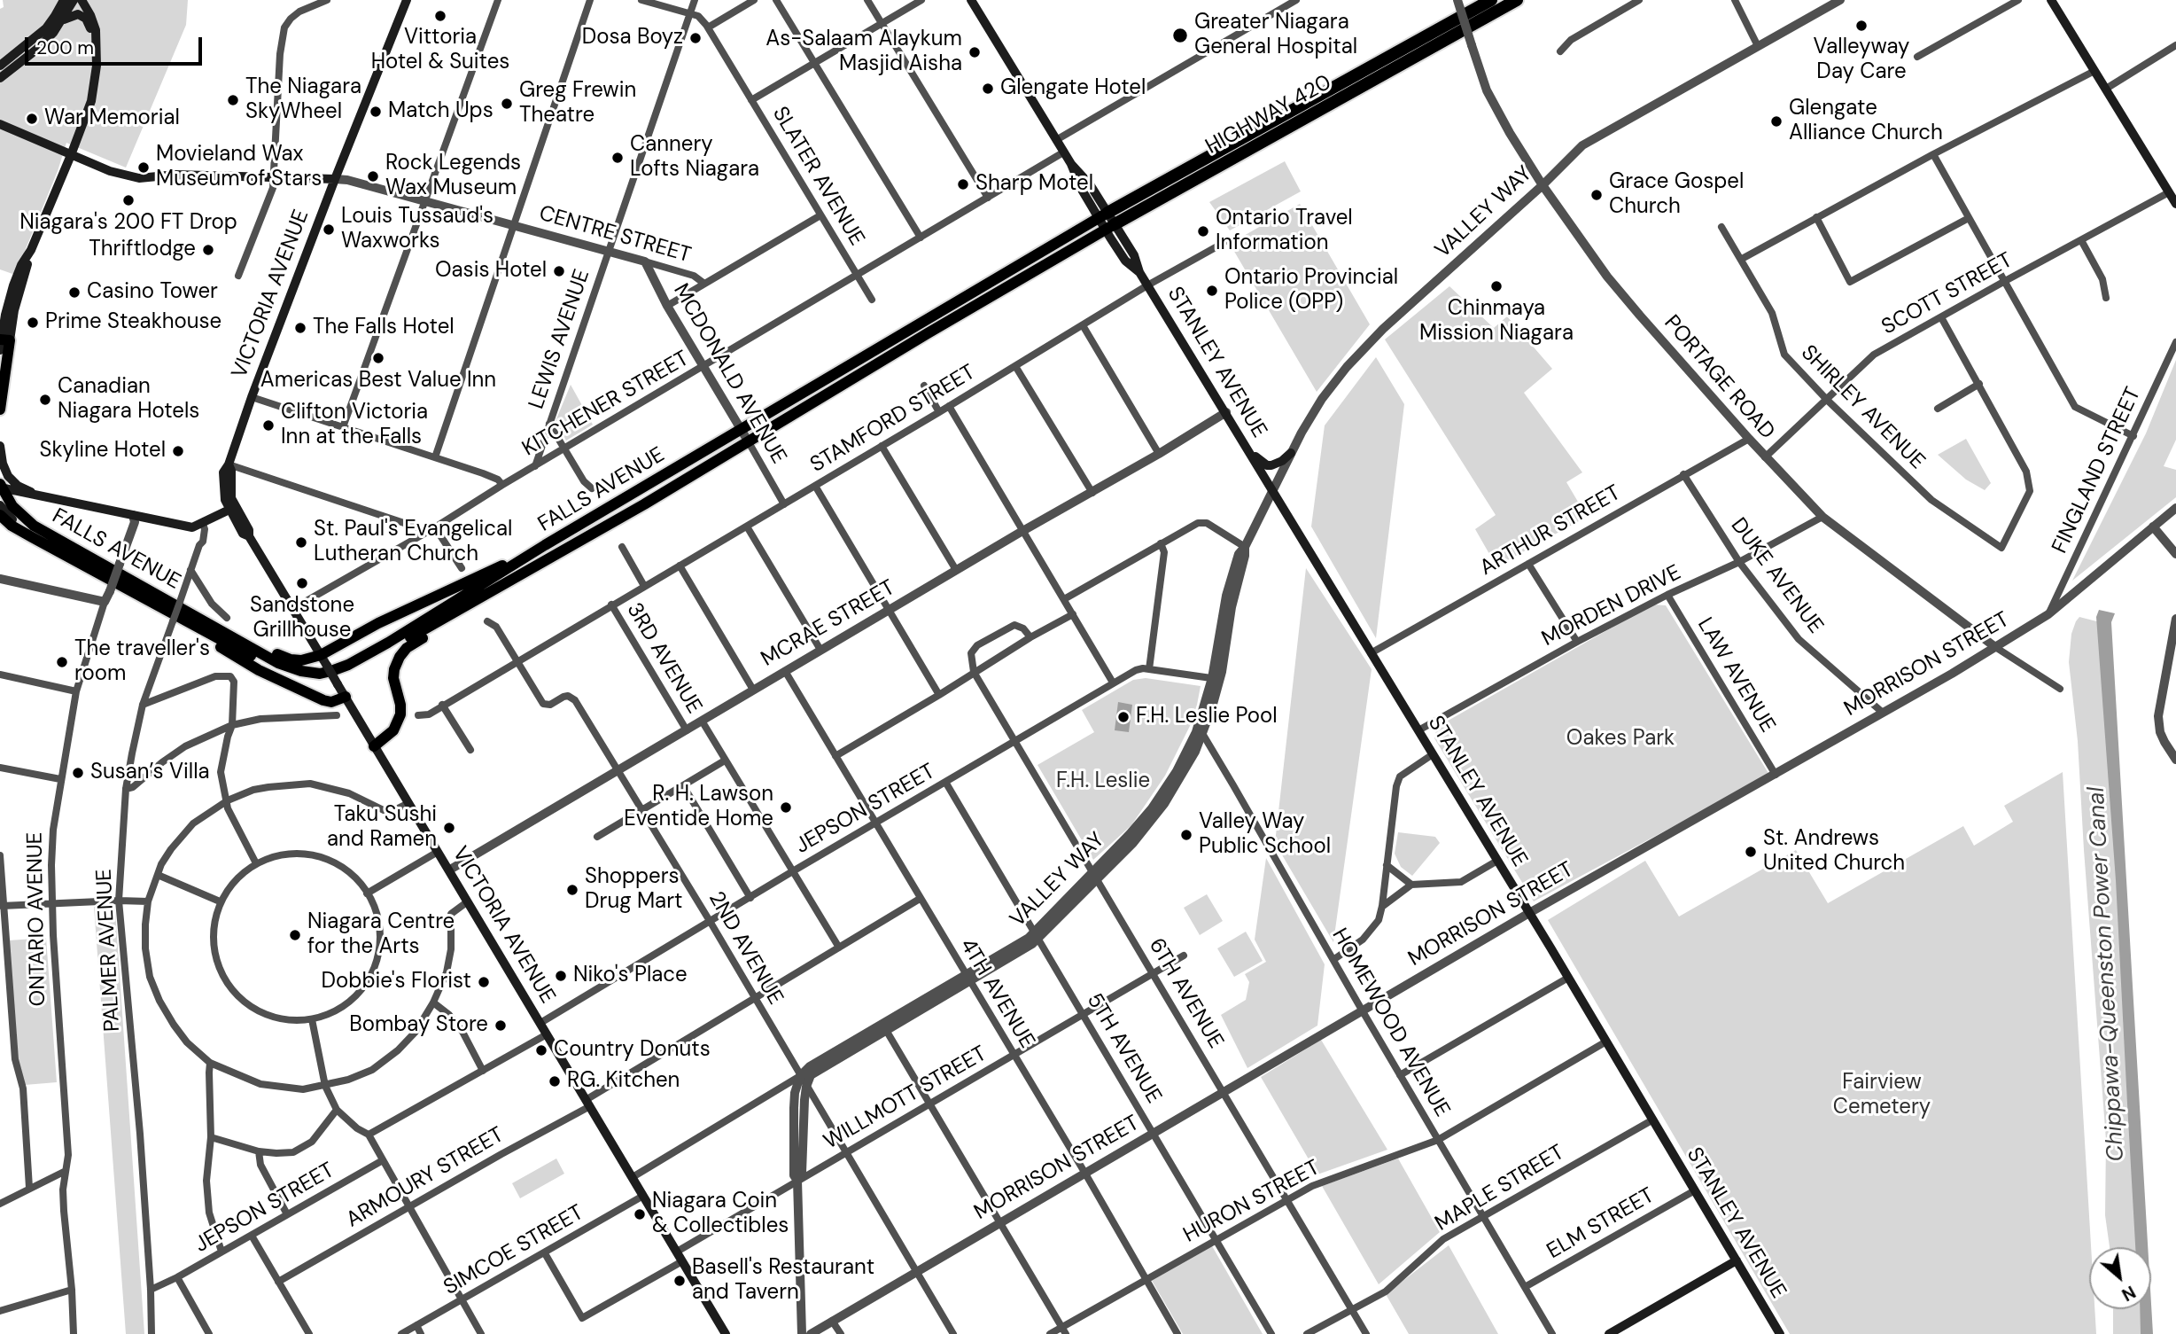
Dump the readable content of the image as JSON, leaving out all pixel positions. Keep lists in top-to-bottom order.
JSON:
{
  "streets": {
    "highway": ["HIGHWAY 420", "FALLS AVENUE"],
    "main road": ["VICTORIA AVENUE", "STANLEY AVENUE"],
    "street": [
      "SLATER AVENUE",
      "VALLEY WAY",
      "CENTRE STREET",
      "SCOTT STREET",
      "LEWIS AVENUE",
      "MCDONALD AVENUE",
      "PORTAGE ROAD",
      "KITCHENER STREET",
      "SHIRLEY AVENUE",
      "STAMFORD STREET",
      "FINGLAND STREET",
      "ARTHUR STREET",
      "DUKE AVENUE",
      "MORDEN DRIVE",
      "MCRAE STREET",
      "3RD AVENUE",
      "MORRISON STREET",
      "LAW AVENUE",
      "JEPSON STREET",
      "ONTARIO AVENUE",
      "2ND AVENUE",
      "PALMER AVENUE",
      "4TH AVENUE",
      "6TH AVENUE",
      "HOMEWOOD AVENUE",
      "5TH AVENUE",
      "WILLMOTT STREET",
      "ARMOURY STREET",
      "MAPLE STREET",
      "HURON STREET",
      "ELM STREET",
      "SIMCOE STREET"
    ]
  },
  "crossings": [
    ["HIGHWAY 420", "STANLEY AVENUE"],
    ["HIGHWAY 420", "FALLS AVENUE"],
    ["SLATER AVENUE", "LEWIS AVENUE"],
    ["SLATER AVENUE", "KITCHENER STREET"],
    ["VALLEY WAY", "STANLEY AVENUE"],
    ["VALLEY WAY", "PORTAGE ROAD"],
    ["VALLEY WAY", "JEPSON STREET"],
    ["VALLEY WAY", "2ND AVENUE"],
    ["VALLEY WAY", "4TH AVENUE"],
    ["VALLEY WAY", "6TH AVENUE"],
    ["VALLEY WAY", "HOMEWOOD AVENUE"],
    ["VALLEY WAY", "5TH AVENUE"],
    ["CENTRE STREET", "VICTORIA AVENUE"],
    ["CENTRE STREET", "LEWIS AVENUE"],
    ["CENTRE STREET", "MCDONALD AVENUE"],
    ["VICTORIA AVENUE", "KITCHENER STREET"],
    ["VICTORIA AVENUE", "MCRAE STREET"],
    ["VICTORIA AVENUE", "JEPSON STREET"],
    ["VICTORIA AVENUE", "WILLMOTT STREET"],
    ["VICTORIA AVENUE", "ARMOURY STREET"],
    ["VICTORIA AVENUE", "SIMCOE STREET"],
    ["SCOTT STREET", "PORTAGE ROAD"],
    ["SCOTT STREET", "SHIRLEY AVENUE"],
    ["LEWIS AVENUE", "KITCHENER STREET"],
    ["STANLEY AVENUE", "KITCHENER STREET"],
    ["STANLEY AVENUE", "STAMFORD STREET"],
    ["STANLEY AVENUE", "FALLS AVENUE"],
    ["STANLEY AVENUE", "ARTHUR STREET"],
    ["STANLEY AVENUE", "MORDEN DRIVE"],
    ["STANLEY AVENUE", "MCRAE STREET"],
    ["STANLEY AVENUE", "MORRISON STREET"],
    ["STANLEY AVENUE", "MAPLE STREET"],
    ["STANLEY AVENUE", "HURON STREET"],
    ["STANLEY AVENUE", "ELM STREET"],
    ["MCDONALD AVENUE", "KITCHENER STREET"],
    ["MCDONALD AVENUE", "STAMFORD STREET"],
    ["MCDONALD AVENUE", "FALLS AVENUE"],
    ["PORTAGE ROAD", "ARTHUR STREET"],
    ["PORTAGE ROAD", "MORDEN DRIVE"],
    ["PORTAGE ROAD", "MORRISON STREET"],
    ["STAMFORD STREET", "3RD AVENUE"],
    ["STAMFORD STREET", "2ND AVENUE"],
    ["FINGLAND STREET", "MORRISON STREET"],
    ["FALLS AVENUE", "PALMER AVENUE"],
    ["ARTHUR STREET", "DUKE AVENUE"],
    ["DUKE AVENUE", "MORDEN DRIVE"],
    ["DUKE AVENUE", "MORRISON STREET"],
    ["MORDEN DRIVE", "LAW AVENUE"],
    ["MCRAE STREET", "3RD AVENUE"],
    ["MCRAE STREET", "2ND AVENUE"],
    ["MCRAE STREET", "4TH AVENUE"],
    ["3RD AVENUE", "JEPSON STREET"],
    ["3RD AVENUE", "ARMOURY STREET"],
    ["MORRISON STREET", "LAW AVENUE"],
    ["MORRISON STREET", "2ND AVENUE"],
    ["MORRISON STREET", "4TH AVENUE"],
    ["MORRISON STREET", "6TH AVENUE"],
    ["MORRISON STREET", "HOMEWOOD AVENUE"],
    ["MORRISON STREET", "5TH AVENUE"],
    ["JEPSON STREET", "2ND AVENUE"],
    ["JEPSON STREET", "PALMER AVENUE"],
    ["JEPSON STREET", "4TH AVENUE"],
    ["JEPSON STREET", "6TH AVENUE"],
    ["JEPSON STREET", "5TH AVENUE"],
    ["2ND AVENUE", "WILLMOTT STREET"],
    ["2ND AVENUE", "ARMOURY STREET"],
    ["4TH AVENUE", "WILLMOTT STREET"],
    ["4TH AVENUE", "ARMOURY STREET"],
    ["4TH AVENUE", "HURON STREET"],
    ["6TH AVENUE", "WILLMOTT STREET"],
    ["6TH AVENUE", "MAPLE STREET"],
    ["6TH AVENUE", "HURON STREET"],
    ["HOMEWOOD AVENUE", "MAPLE STREET"],
    ["HOMEWOOD AVENUE", "HURON STREET"],
    ["HOMEWOOD AVENUE", "ELM STREET"],
    ["5TH AVENUE", "WILLMOTT STREET"],
    ["5TH AVENUE", "HURON STREET"]
  ],
  "water": ["Chippawa-Queenston Power Canal"],
  "parks": ["Oakes Park", "F.H. Leslie", "Fairview Cemetery"],
  "places": [
    "Vittoria Hotel & Suites",
    "Valleyway Day Care",
    "Greater Niagara General Hospital",
    "Dosa Boyz",
    "As-Salaam Alaykum Masjid Aisha",
    "Glengate Hotel",
    "The Niagara SkyWheel",
    "Greg Frewin Theatre",
    "Match Ups",
    "War Memorial",
    "Glengate Alliance Church",
    "Cannery Lofts Niagara",
    "Movieland Wax Museum of Stars",
    "Rock Legends Wax Museum",
    "Sharp Motel",
    "Grace Gospel Church",
    "Niagara's 200 FT Drop",
    "Louis Tussaud's Waxworks",
    "Ontario Travel Information",
    "Thriftlodge",
    "Oasis Hotel",
    "Chinmaya Mission Niagara",
    "Ontario Provincial Police (OPP)",
    "Casino Tower",
    "Prime Steakhouse",
    "The Falls Hotel",
    "Americas Best Value Inn",
    "Canadian Niagara Hotels",
    "Clifton Victoria Inn at the Falls",
    "Skyline Hotel",
    "St. Paul's Evangelical Lutheran Church",
    "Sandstone Grillhouse",
    "The traveller's room",
    "F.H. Leslie Pool",
    "Susan’s Villa",
    "R. H. Lawson Eventide Home",
    "Taku Sushi and Ramen",
    "Valley Way Public School",
    "St. Andrews United Church",
    "Shoppers Drug Mart",
    "Niagara Centre for the Arts",
    "Niko's Place",
    "Dobbie's Florist",
    "Bombay Store",
    "Country Donuts",
    "RG. Kitchen",
    "Niagara Coin & Collectibles",
    "Basell's Restaurant and Tavern"
  ],
  "scale_bar": "200 m",
  "north": "bottom right"
}
